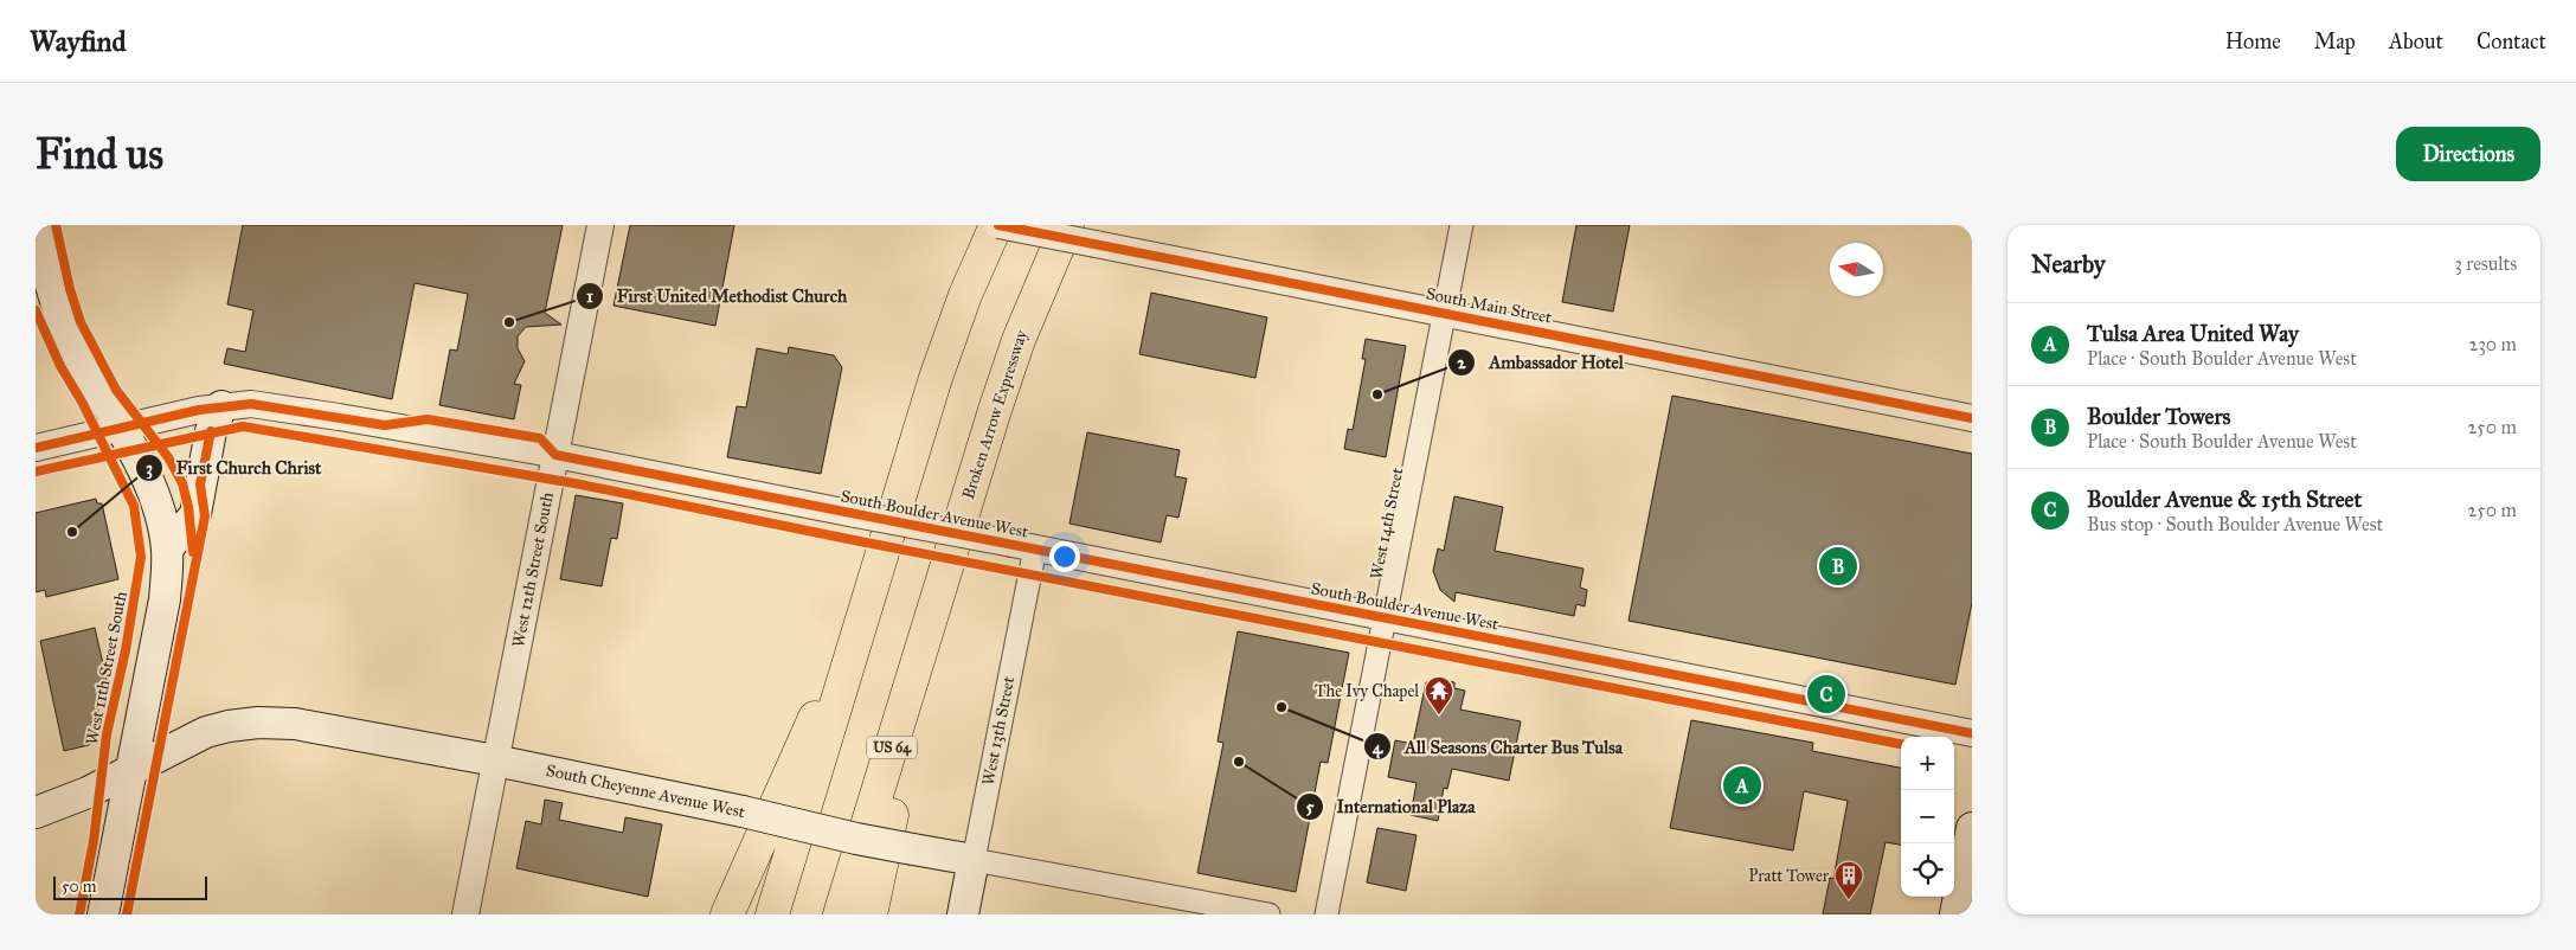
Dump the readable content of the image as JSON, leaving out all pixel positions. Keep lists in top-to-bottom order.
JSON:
{
  "streets": {
    "highway": ["Broken Arrow Expressway", "US 64"],
    "main road": ["West 13th Street", "South Cheyenne Avenue West"],
    "street": [
      "South Main Street",
      "South Boulder Avenue West",
      "West 14th Street",
      "West 12th Street South"
    ],
    "cycle path": ["West 11th Street South"]
  },
  "crossings": [
    ["South Main Street", "West 14th Street"],
    ["South Boulder Avenue West", "West 14th Street"],
    ["South Boulder Avenue West", "West 12th Street South"],
    ["South Boulder Avenue West", "West 13th Street"],
    ["West 12th Street South", "South Cheyenne Avenue West"],
    ["West 13th Street", "South Cheyenne Avenue West"]
  ],
  "places": {
    "other": [
      "First United Methodist Church",
      "Ambassador Hotel",
      "First Church Christ",
      "All Seasons Charter Bus Tulsa",
      "International Plaza"
    ],
    "temple": ["The Ivy Chapel"],
    "building": ["Pratt Tower"]
  },
  "scale_bar": "50 m",
  "north": "left",
  "page": {
    "header": "Wayfind",
    "nav": [
      "Home",
      "Map",
      "About",
      "Contact"
    ],
    "buttons": "Directions",
    "title": "Find us",
    "heading": ["Nearby", "3 results"],
    "list": [
      {
        "mark": "A",
        "name": "Tulsa Area United Way",
        "note": "Place · South Boulder Avenue West",
        "value": "230 m"
      },
      {
        "mark": "B",
        "name": "Boulder Towers",
        "note": "Place · South Boulder Avenue West",
        "value": "250 m"
      },
      {
        "mark": "C",
        "name": "Boulder Avenue & 15th Street",
        "note": "Bus stop · South Boulder Avenue West",
        "value": "250 m"
      }
    ],
    "pins": ["B", "C", "A"],
    "map_buttons": ["+", "−"],
    "scale": "50 m"
  }
}
